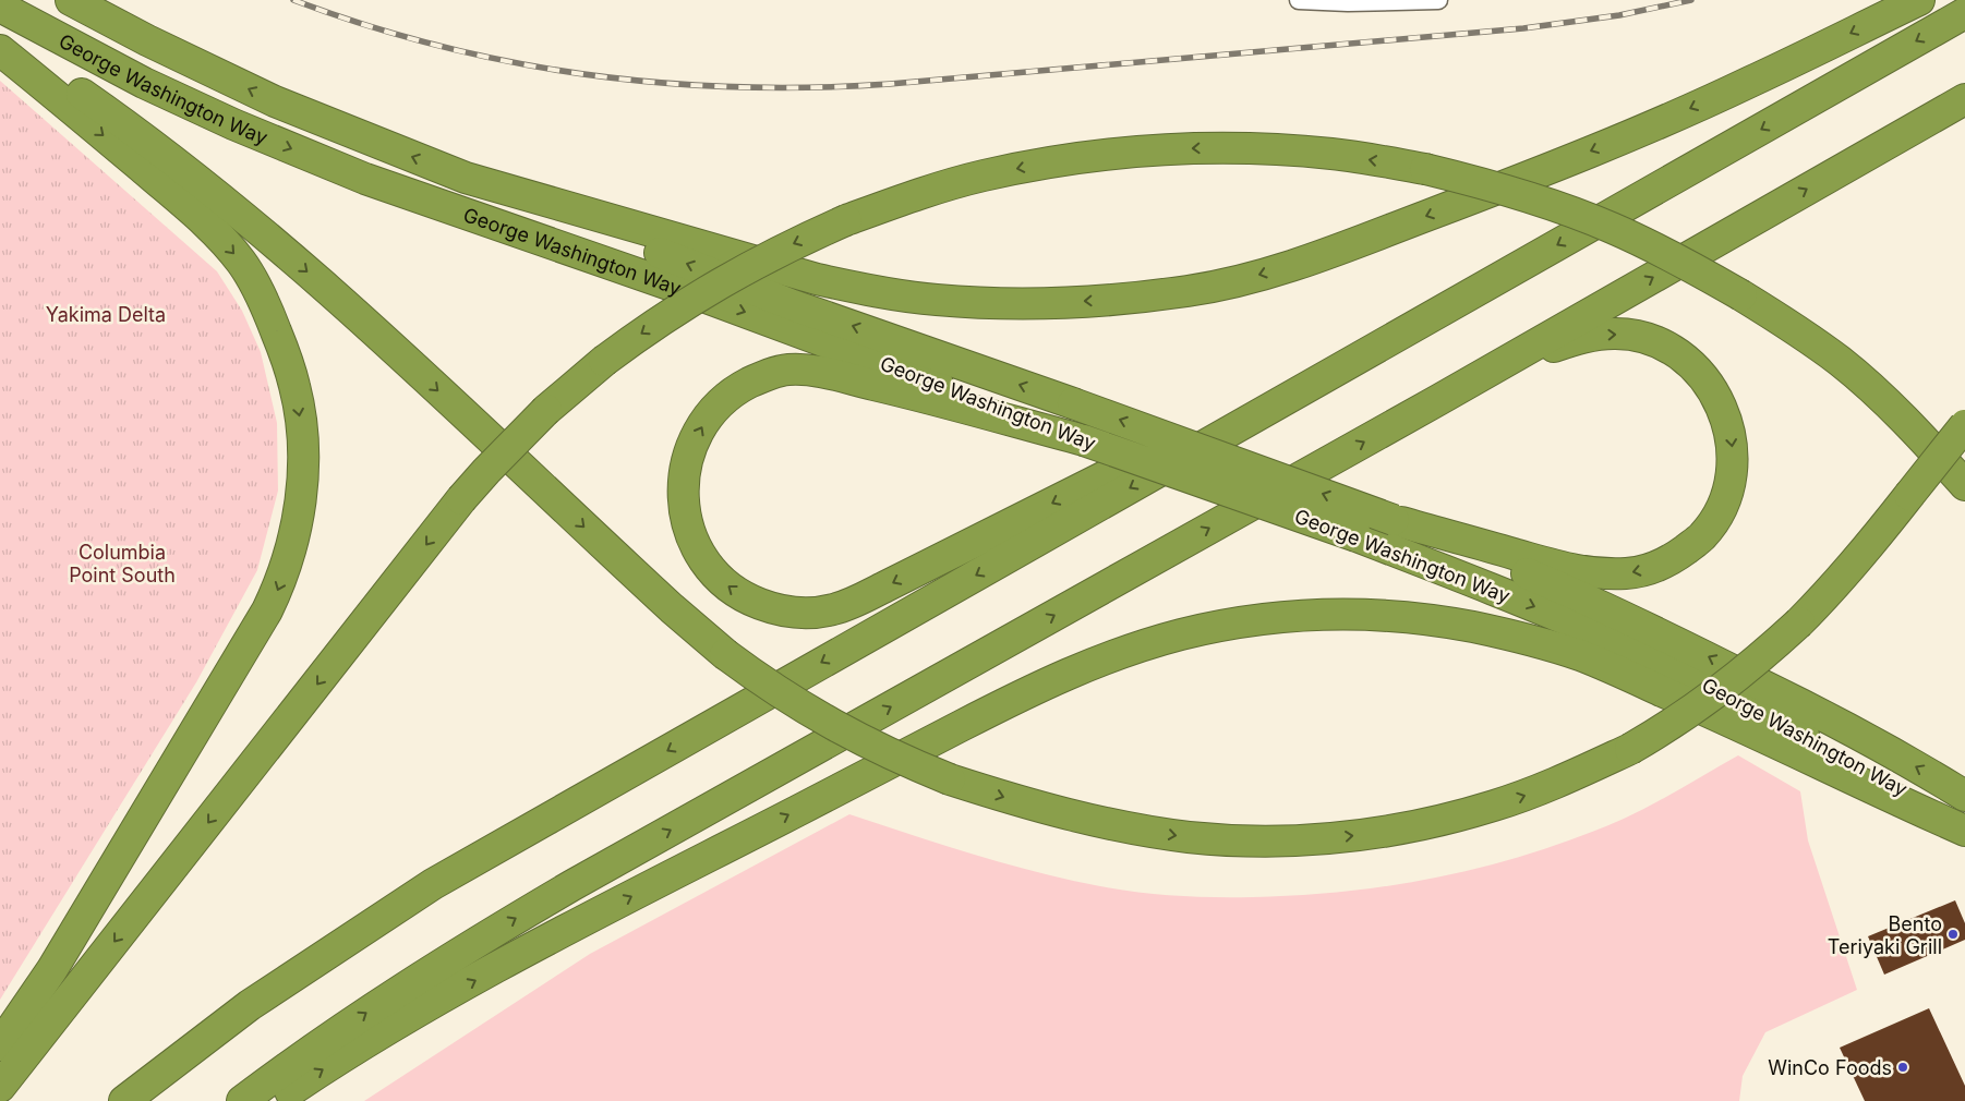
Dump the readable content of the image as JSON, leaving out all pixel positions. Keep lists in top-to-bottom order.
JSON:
{
  "streets": {
    "highway": ["George Washington Way"]
  },
  "parks": ["Yakima Delta", "Columbia Point South"],
  "places": ["Bento Teriyaki Grill", "WinCo Foods"]
}
